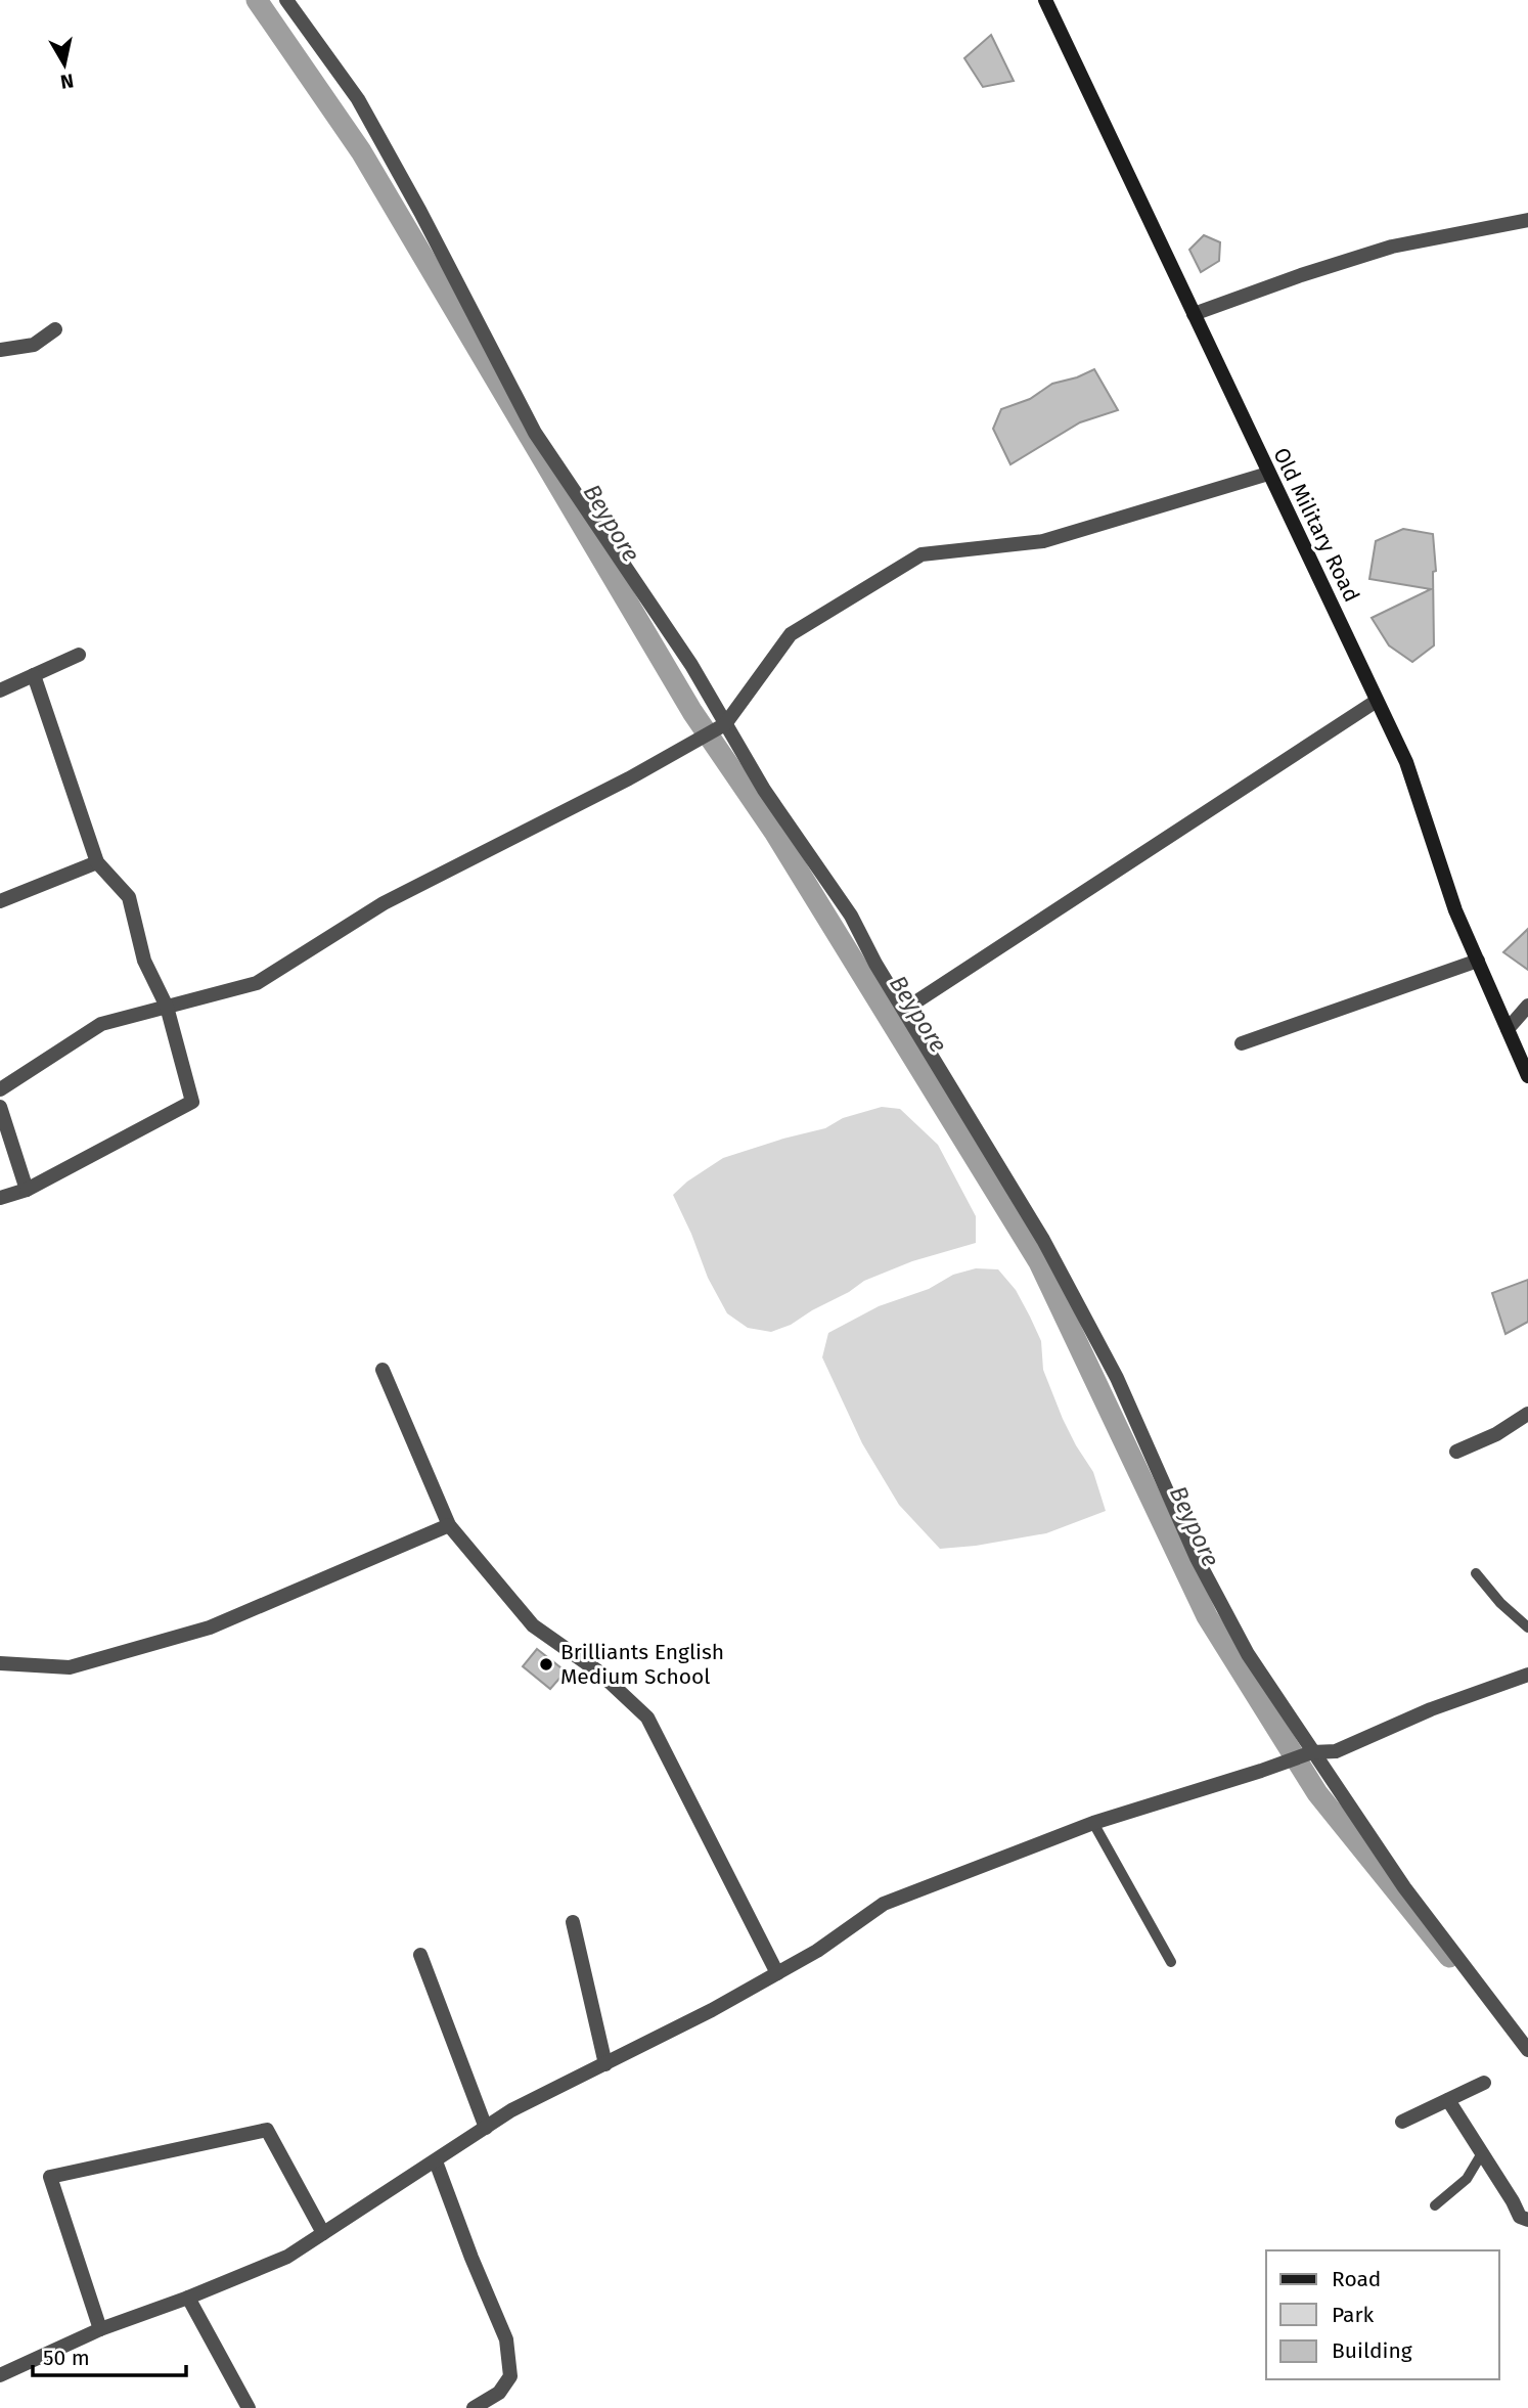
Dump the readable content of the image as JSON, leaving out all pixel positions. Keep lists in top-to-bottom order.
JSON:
{
  "streets": {
    "main road": ["Old Military Road"]
  },
  "water": ["Beypore"],
  "places": ["Brilliants English Medium School"],
  "legend": ["Road", "Park", "Building"],
  "scale_bar": "50 m",
  "north": "bottom"
}
